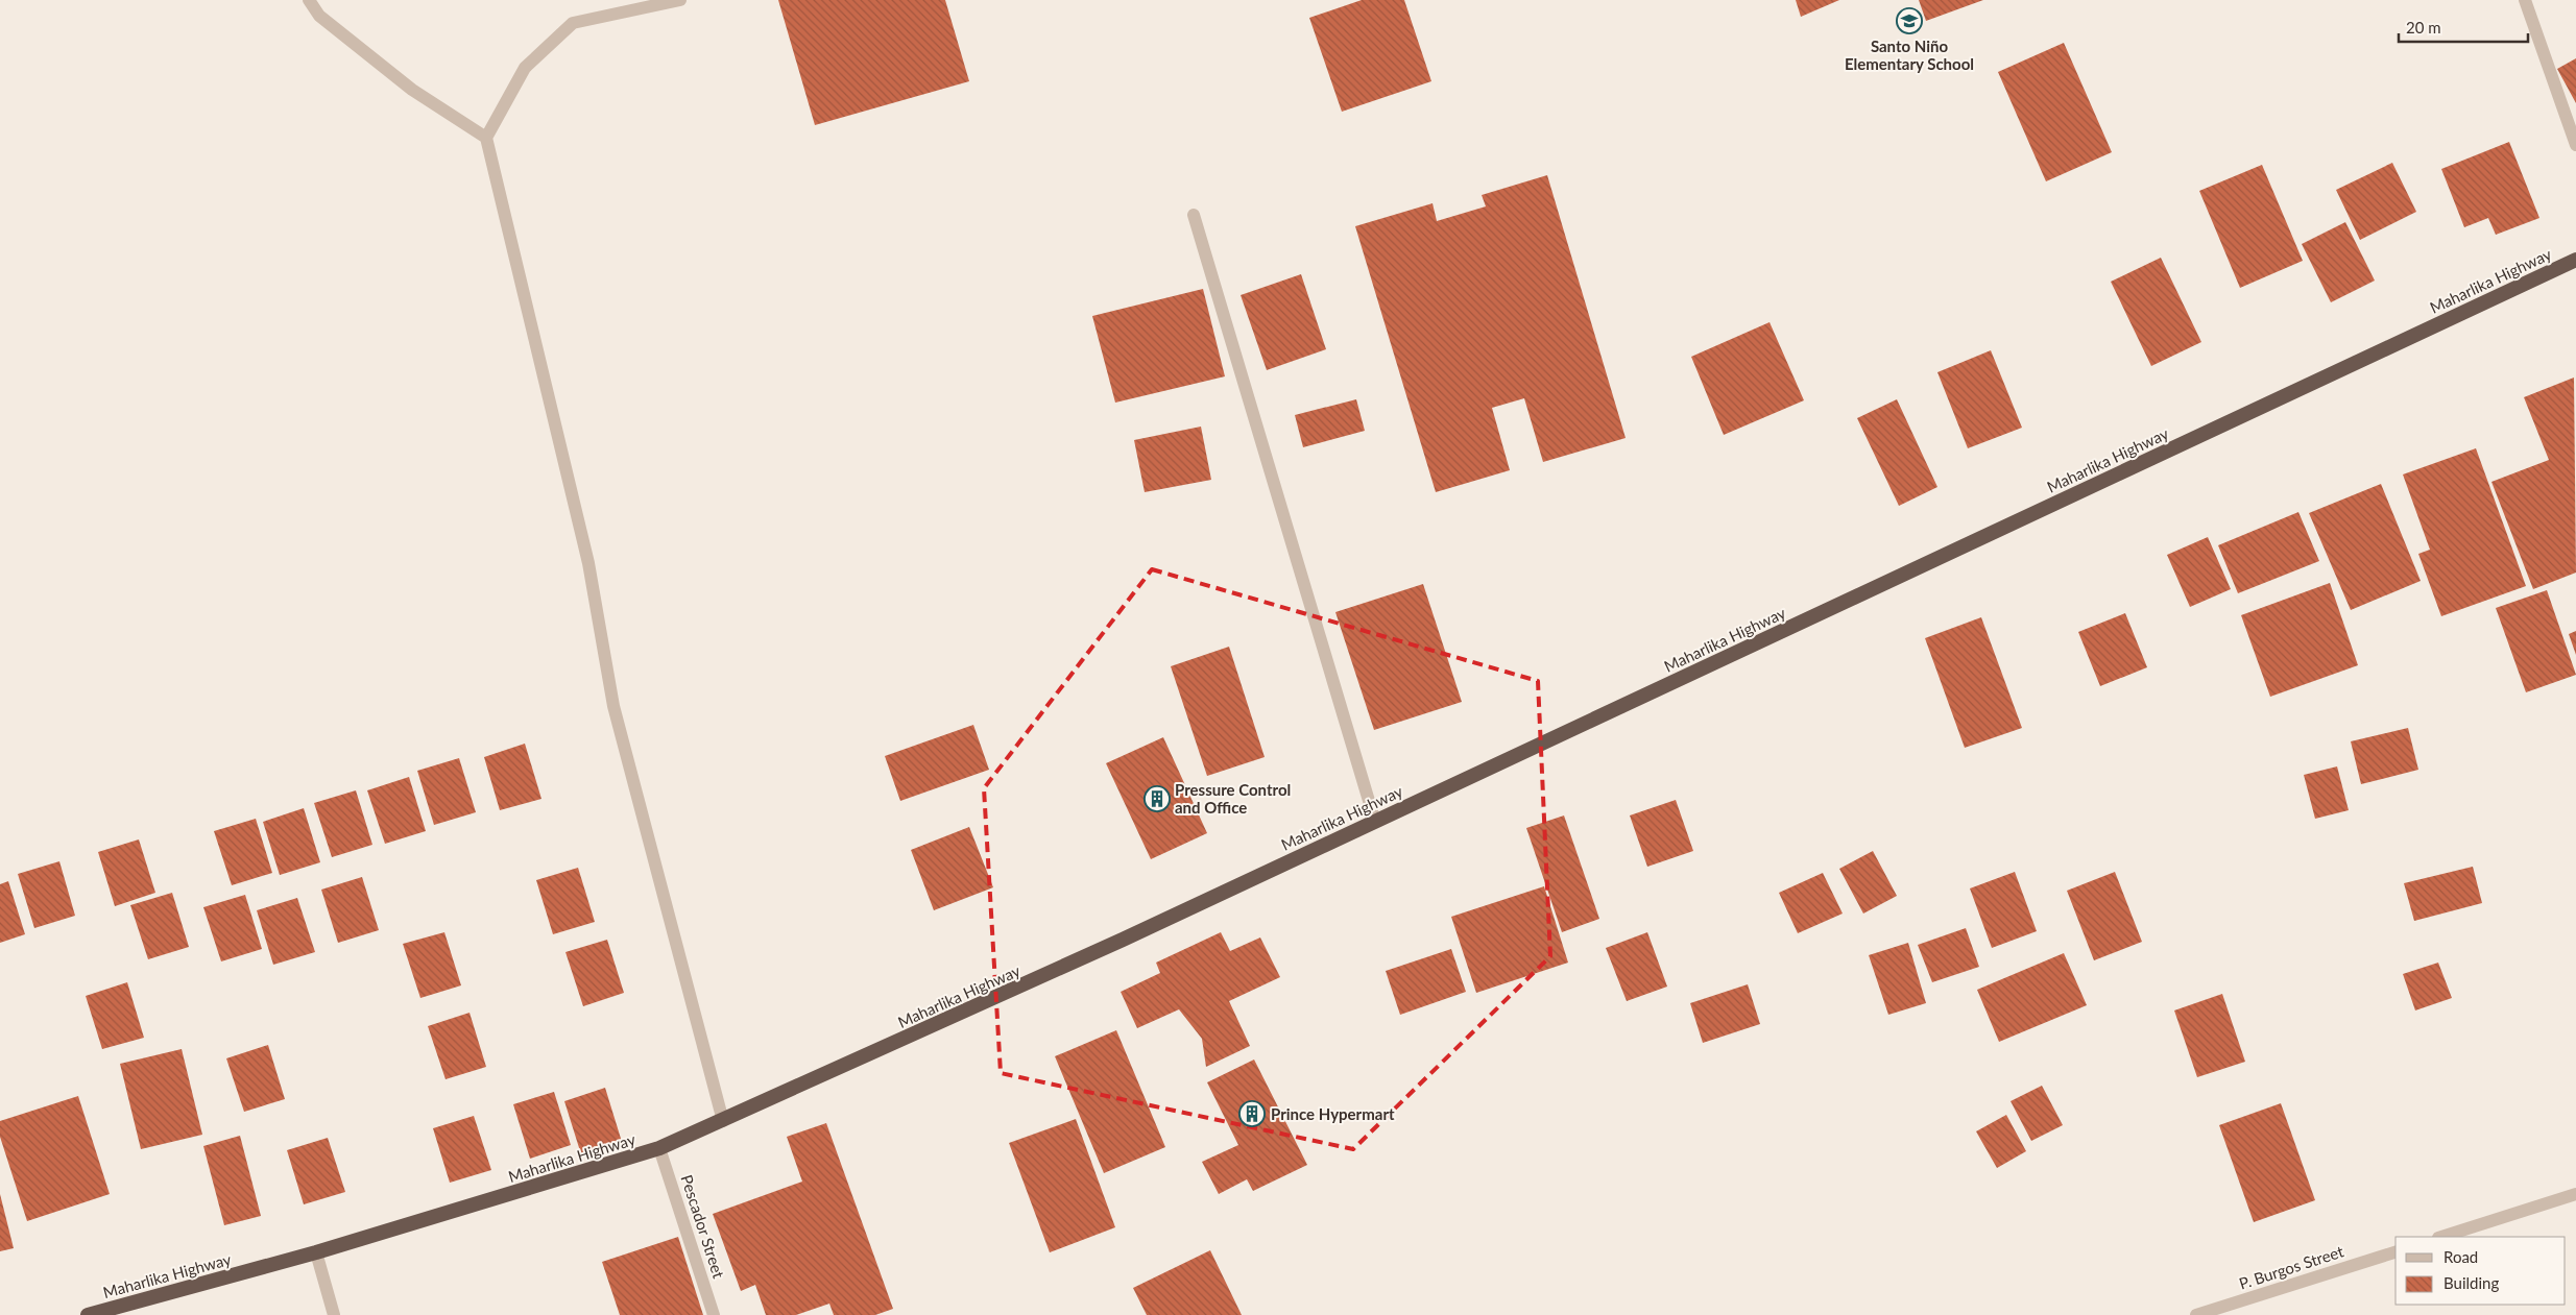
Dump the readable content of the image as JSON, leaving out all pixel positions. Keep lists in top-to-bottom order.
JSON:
{
  "streets": {
    "highway": ["Maharlika Highway"],
    "street": ["Pescador Street", "P. Burgos Street"]
  },
  "crossings": [
    ["Maharlika Highway", "Pescador Street"]
  ],
  "places": {
    "school or university": ["Santo Niño Elementary School"],
    "building": ["Pressure Control and Office", "Prince Hypermart"]
  },
  "legend": ["Road", "Building"],
  "scale_bar": "20 m"
}
